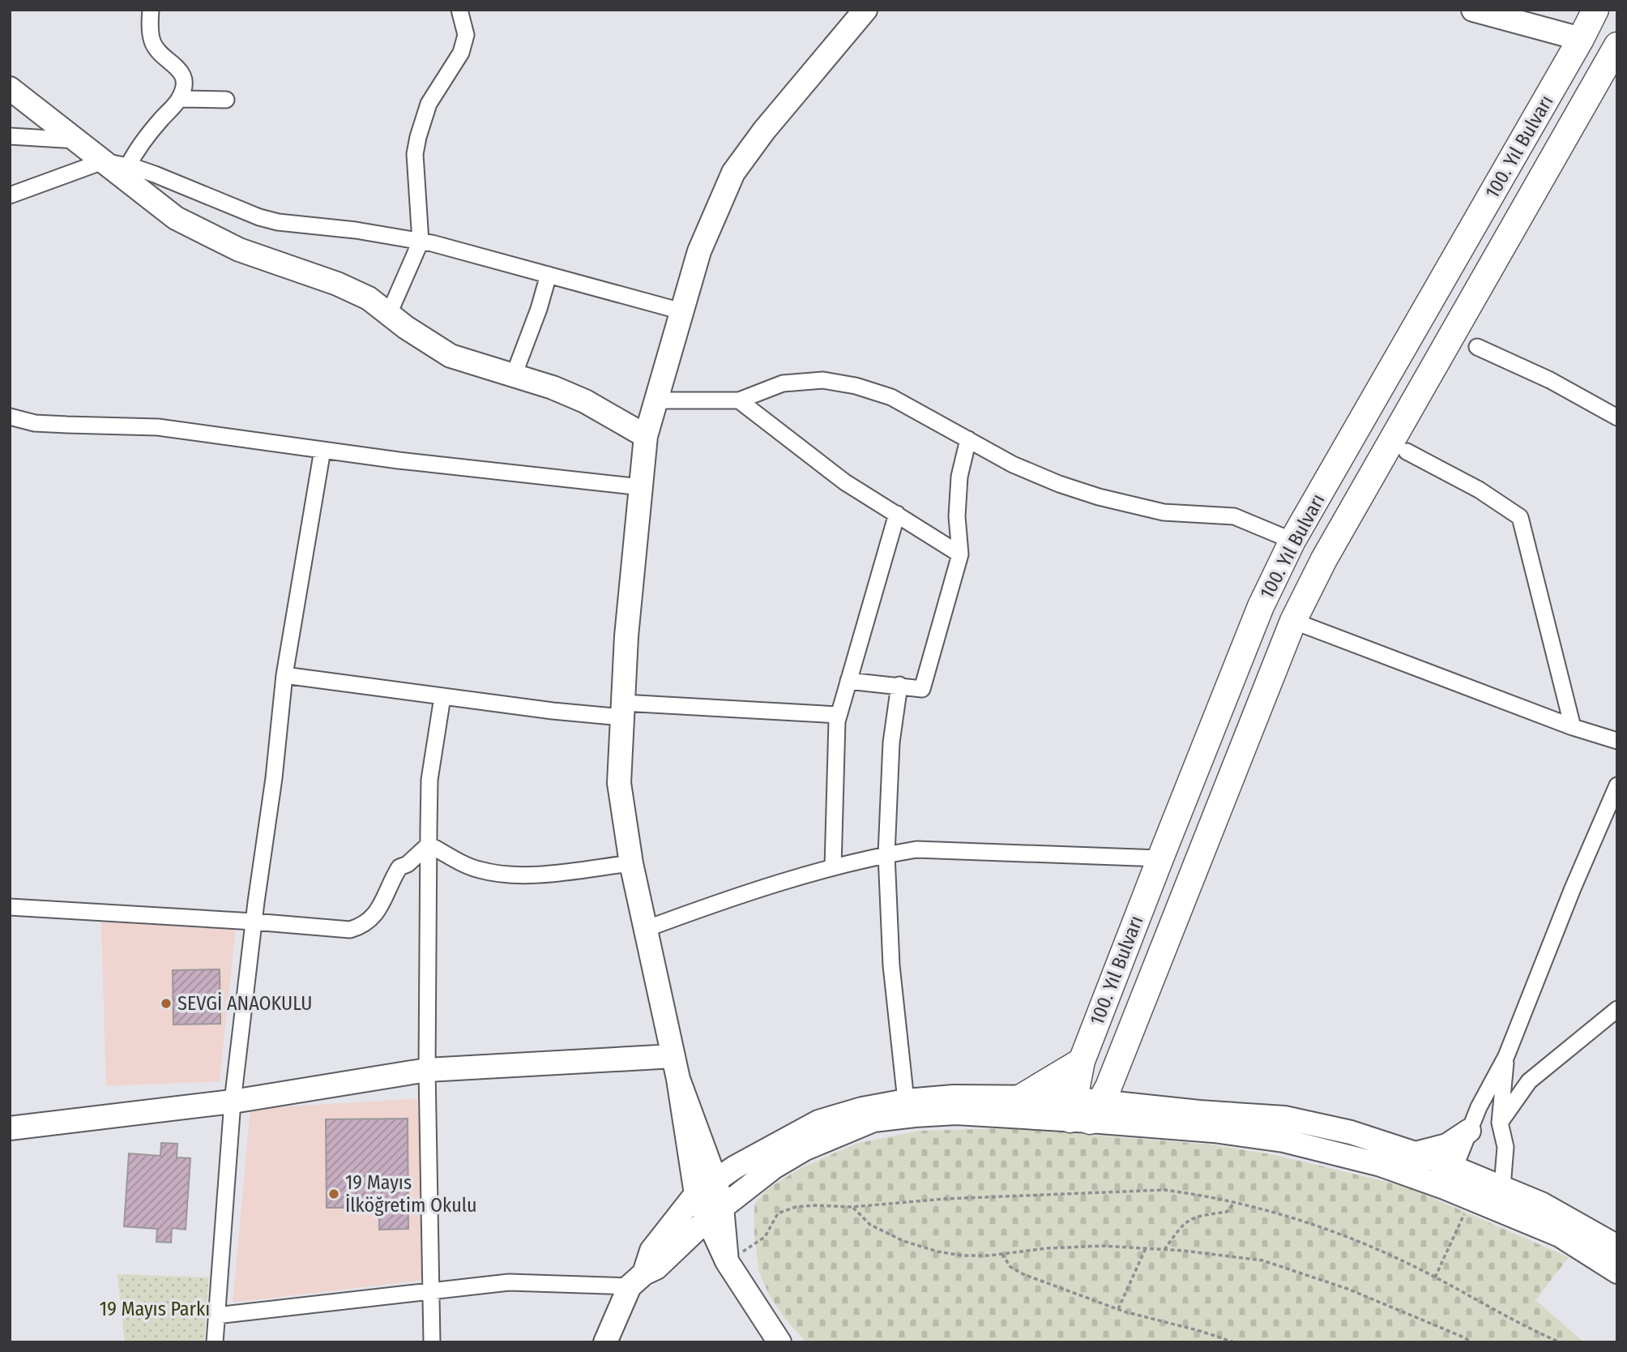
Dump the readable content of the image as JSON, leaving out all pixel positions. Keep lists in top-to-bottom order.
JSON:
{
  "streets": {
    "main road": ["100. Yıl Bulvarı"]
  },
  "parks": ["19 Mayıs Parkı"],
  "places": ["SEVGİ ANAOKULU", "19 Mayıs İlköğretim Okulu"]
}
